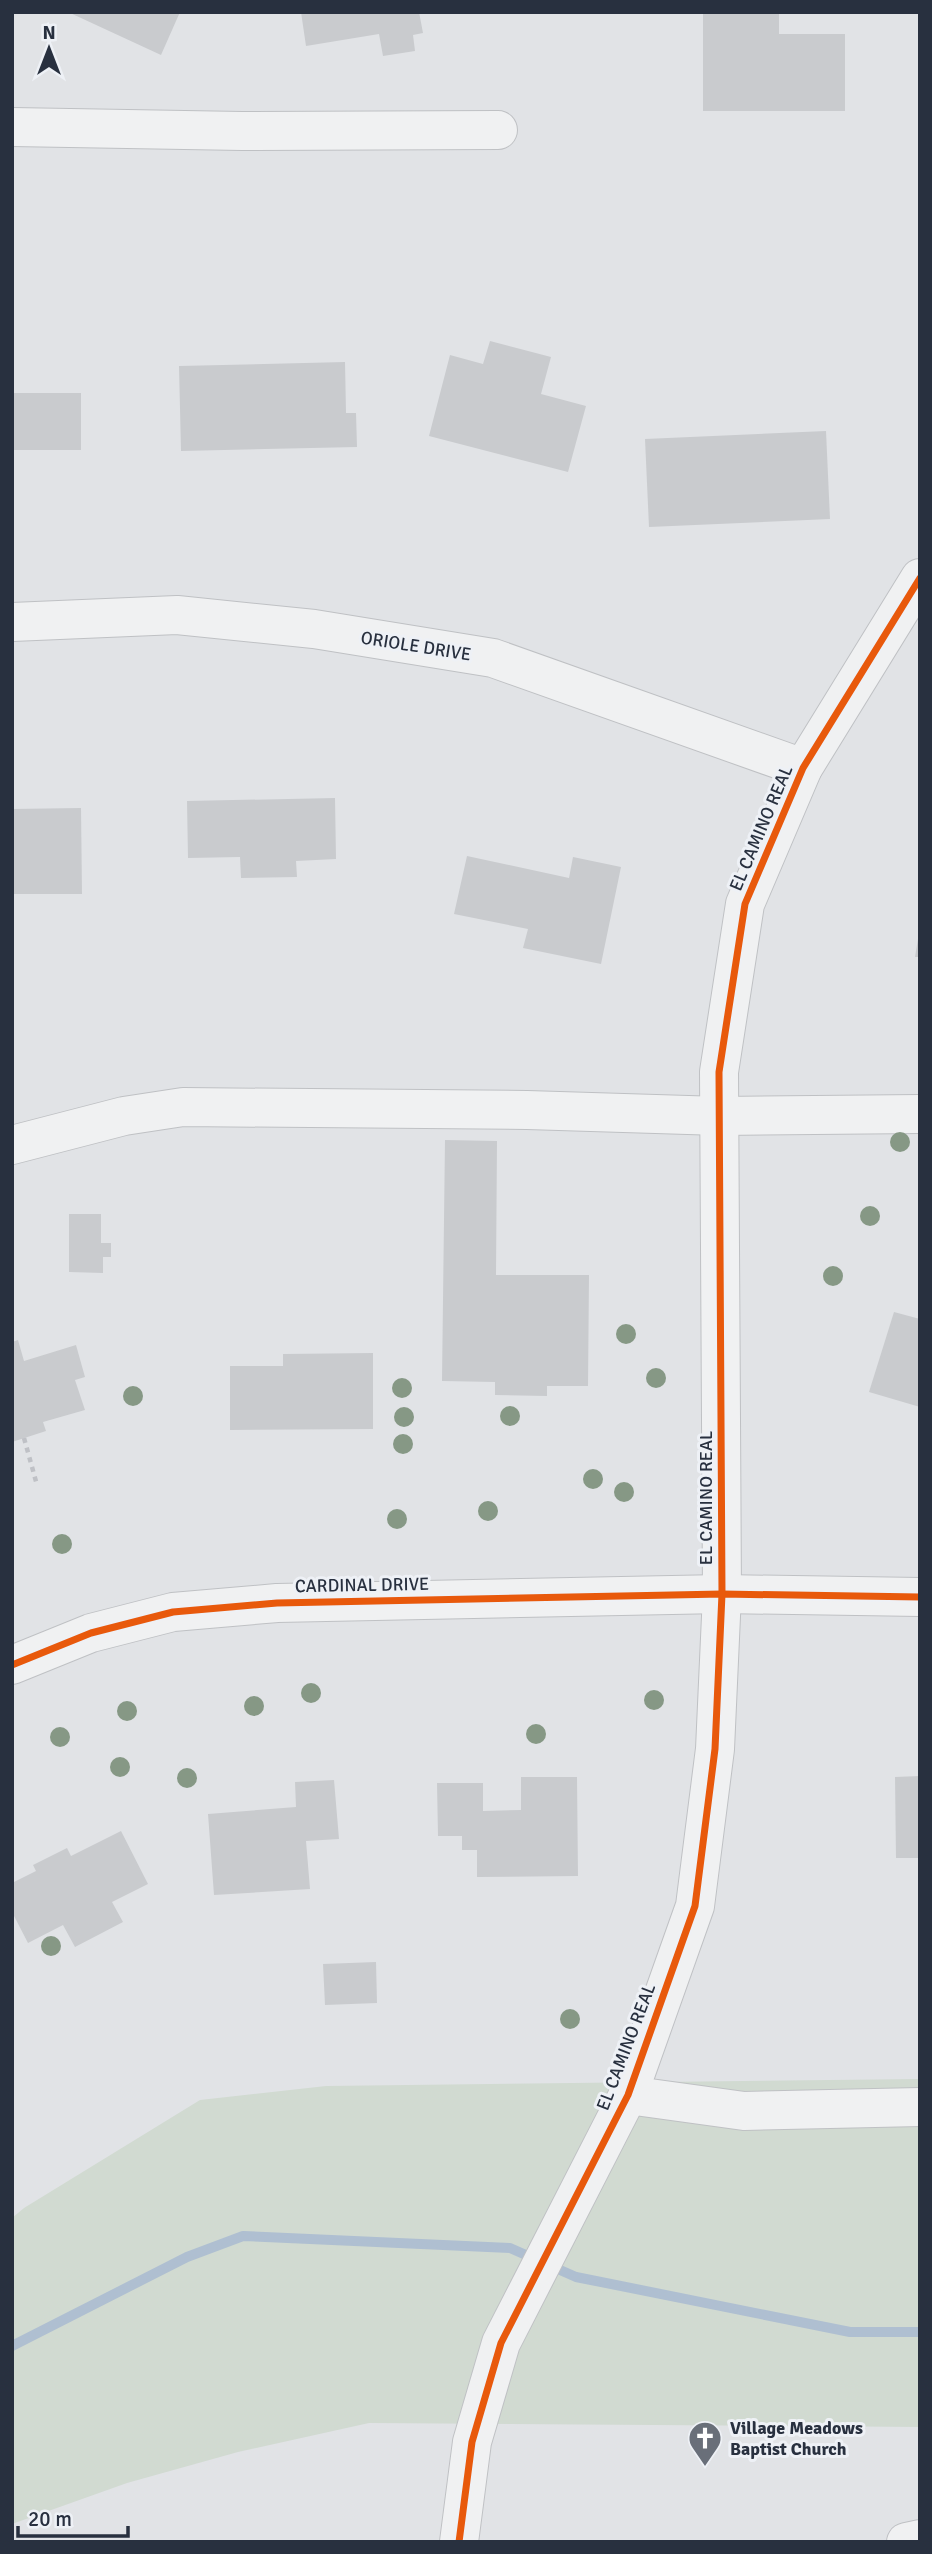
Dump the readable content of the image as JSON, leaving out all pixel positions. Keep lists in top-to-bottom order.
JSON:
{
  "streets": {
    "street": ["ORIOLE DRIVE", "EL CAMINO REAL", "CARDINAL DRIVE"]
  },
  "crossings": [
    ["ORIOLE DRIVE", "EL CAMINO REAL"],
    ["EL CAMINO REAL", "CARDINAL DRIVE"]
  ],
  "places": {
    "church": ["Village Meadows Baptist Church"]
  },
  "scale_bar": "20 m",
  "north": "top"
}
